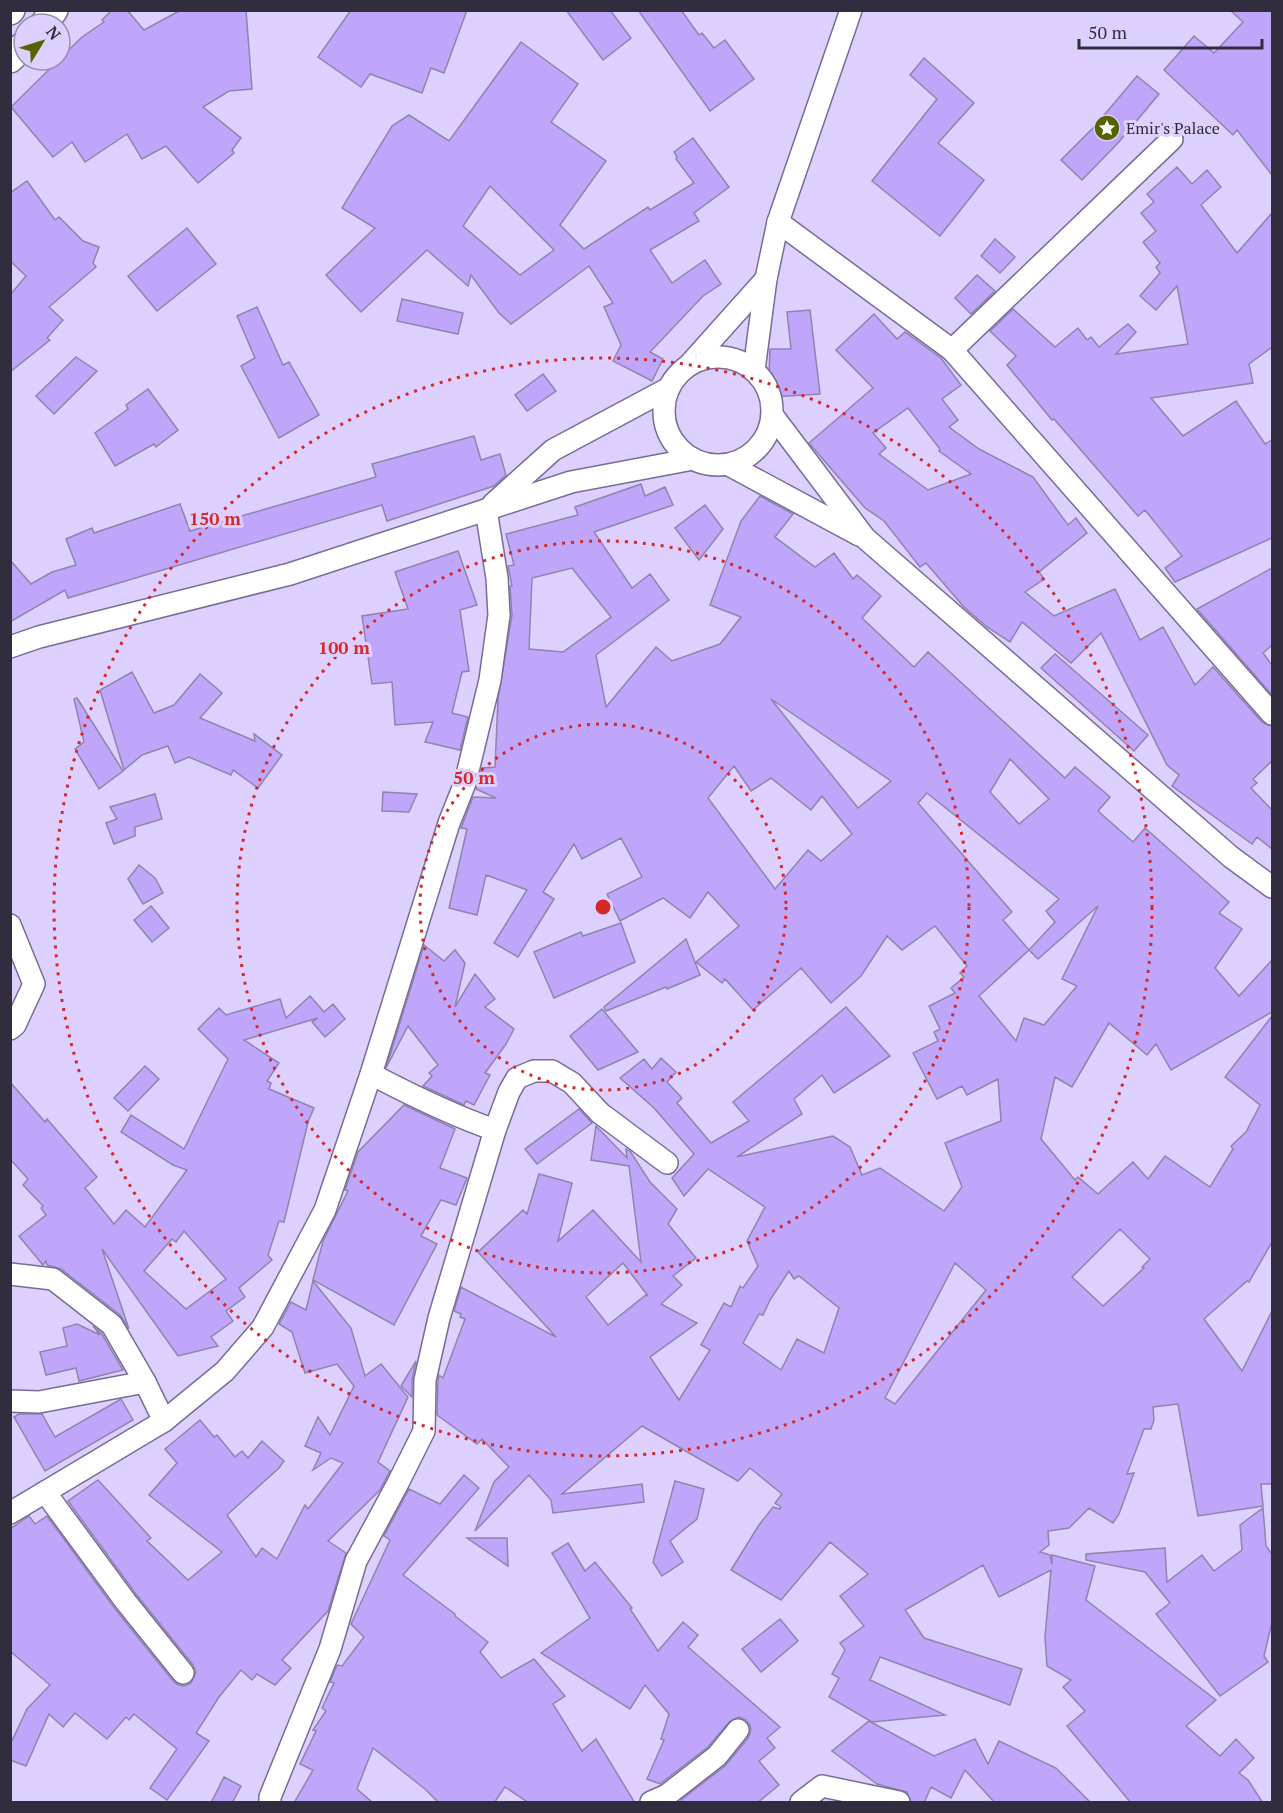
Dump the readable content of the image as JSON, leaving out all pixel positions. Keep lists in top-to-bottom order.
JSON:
{
  "places": {
    "place": ["Emir's Palace"]
  },
  "scale_bar": "50 m",
  "north": "top right",
  "rings": ["150 m", "100 m", "50 m"]
}
